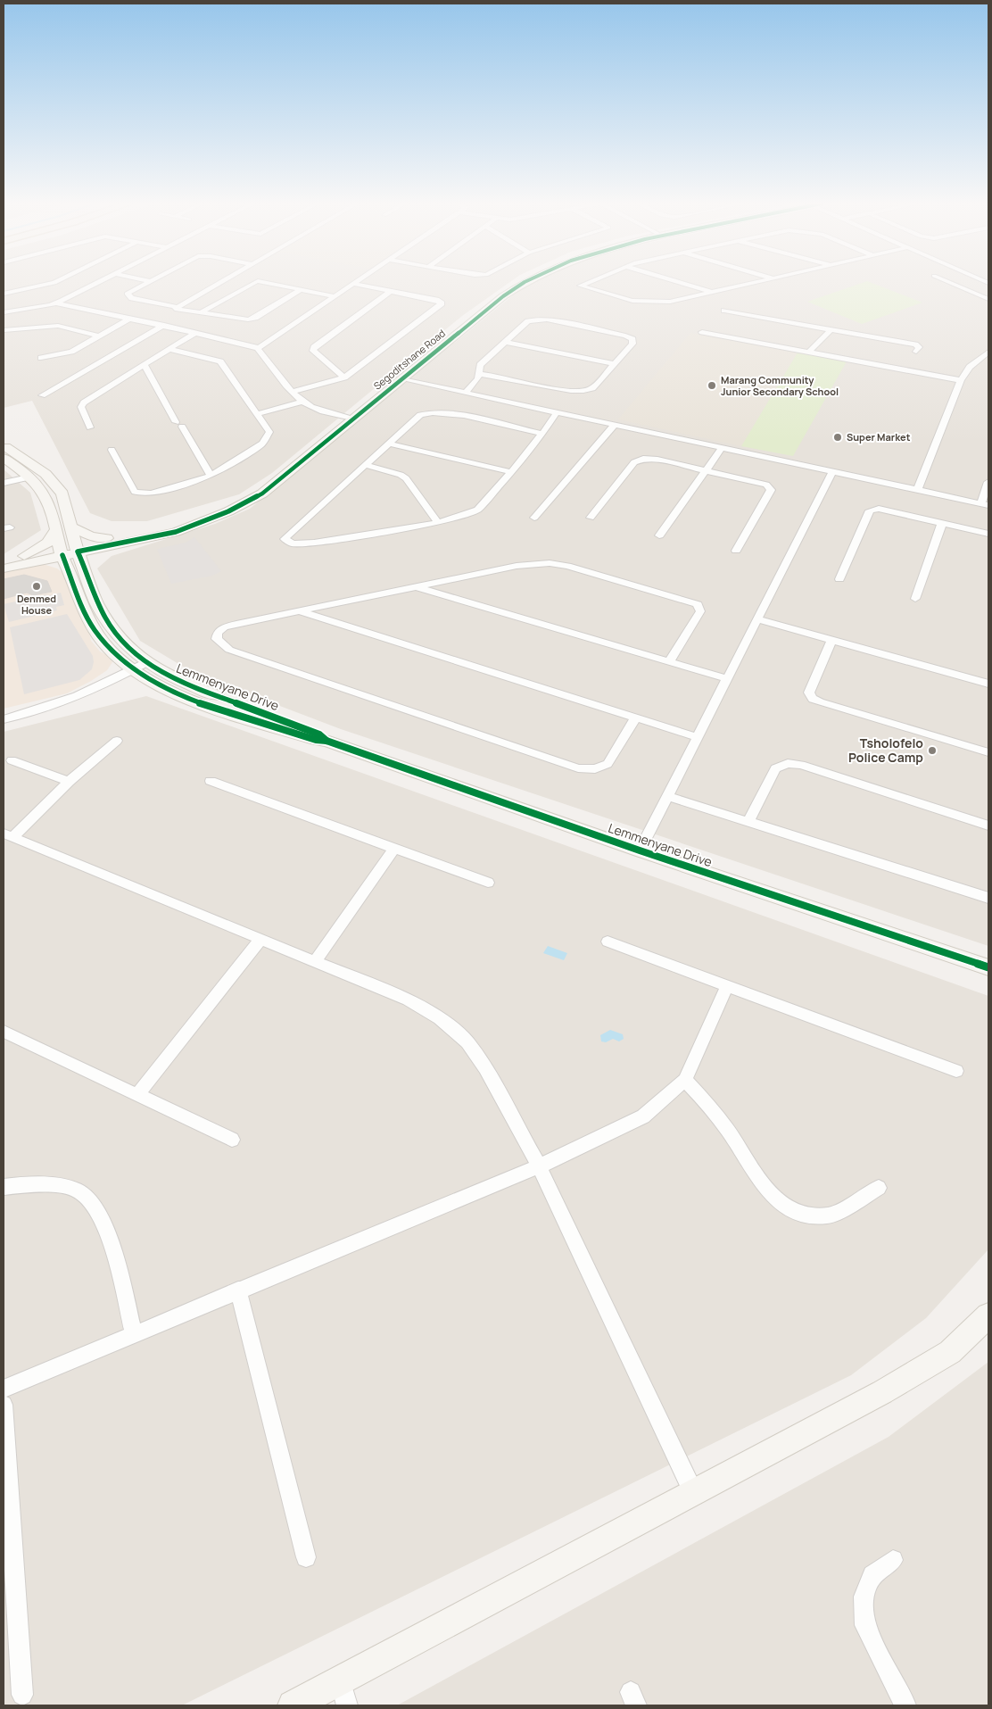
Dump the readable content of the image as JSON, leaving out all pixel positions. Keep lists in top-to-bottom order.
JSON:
{
  "streets": {
    "street": ["Segoditshane Road", "Lemmenyane Drive"]
  },
  "crossings": [
    ["Segoditshane Road", "Lemmenyane Drive"]
  ],
  "places": [
    "Marang Community Junior Secondary School",
    "Super Market",
    "Denmed House",
    "Tsholofelo Police Camp"
  ]
}
